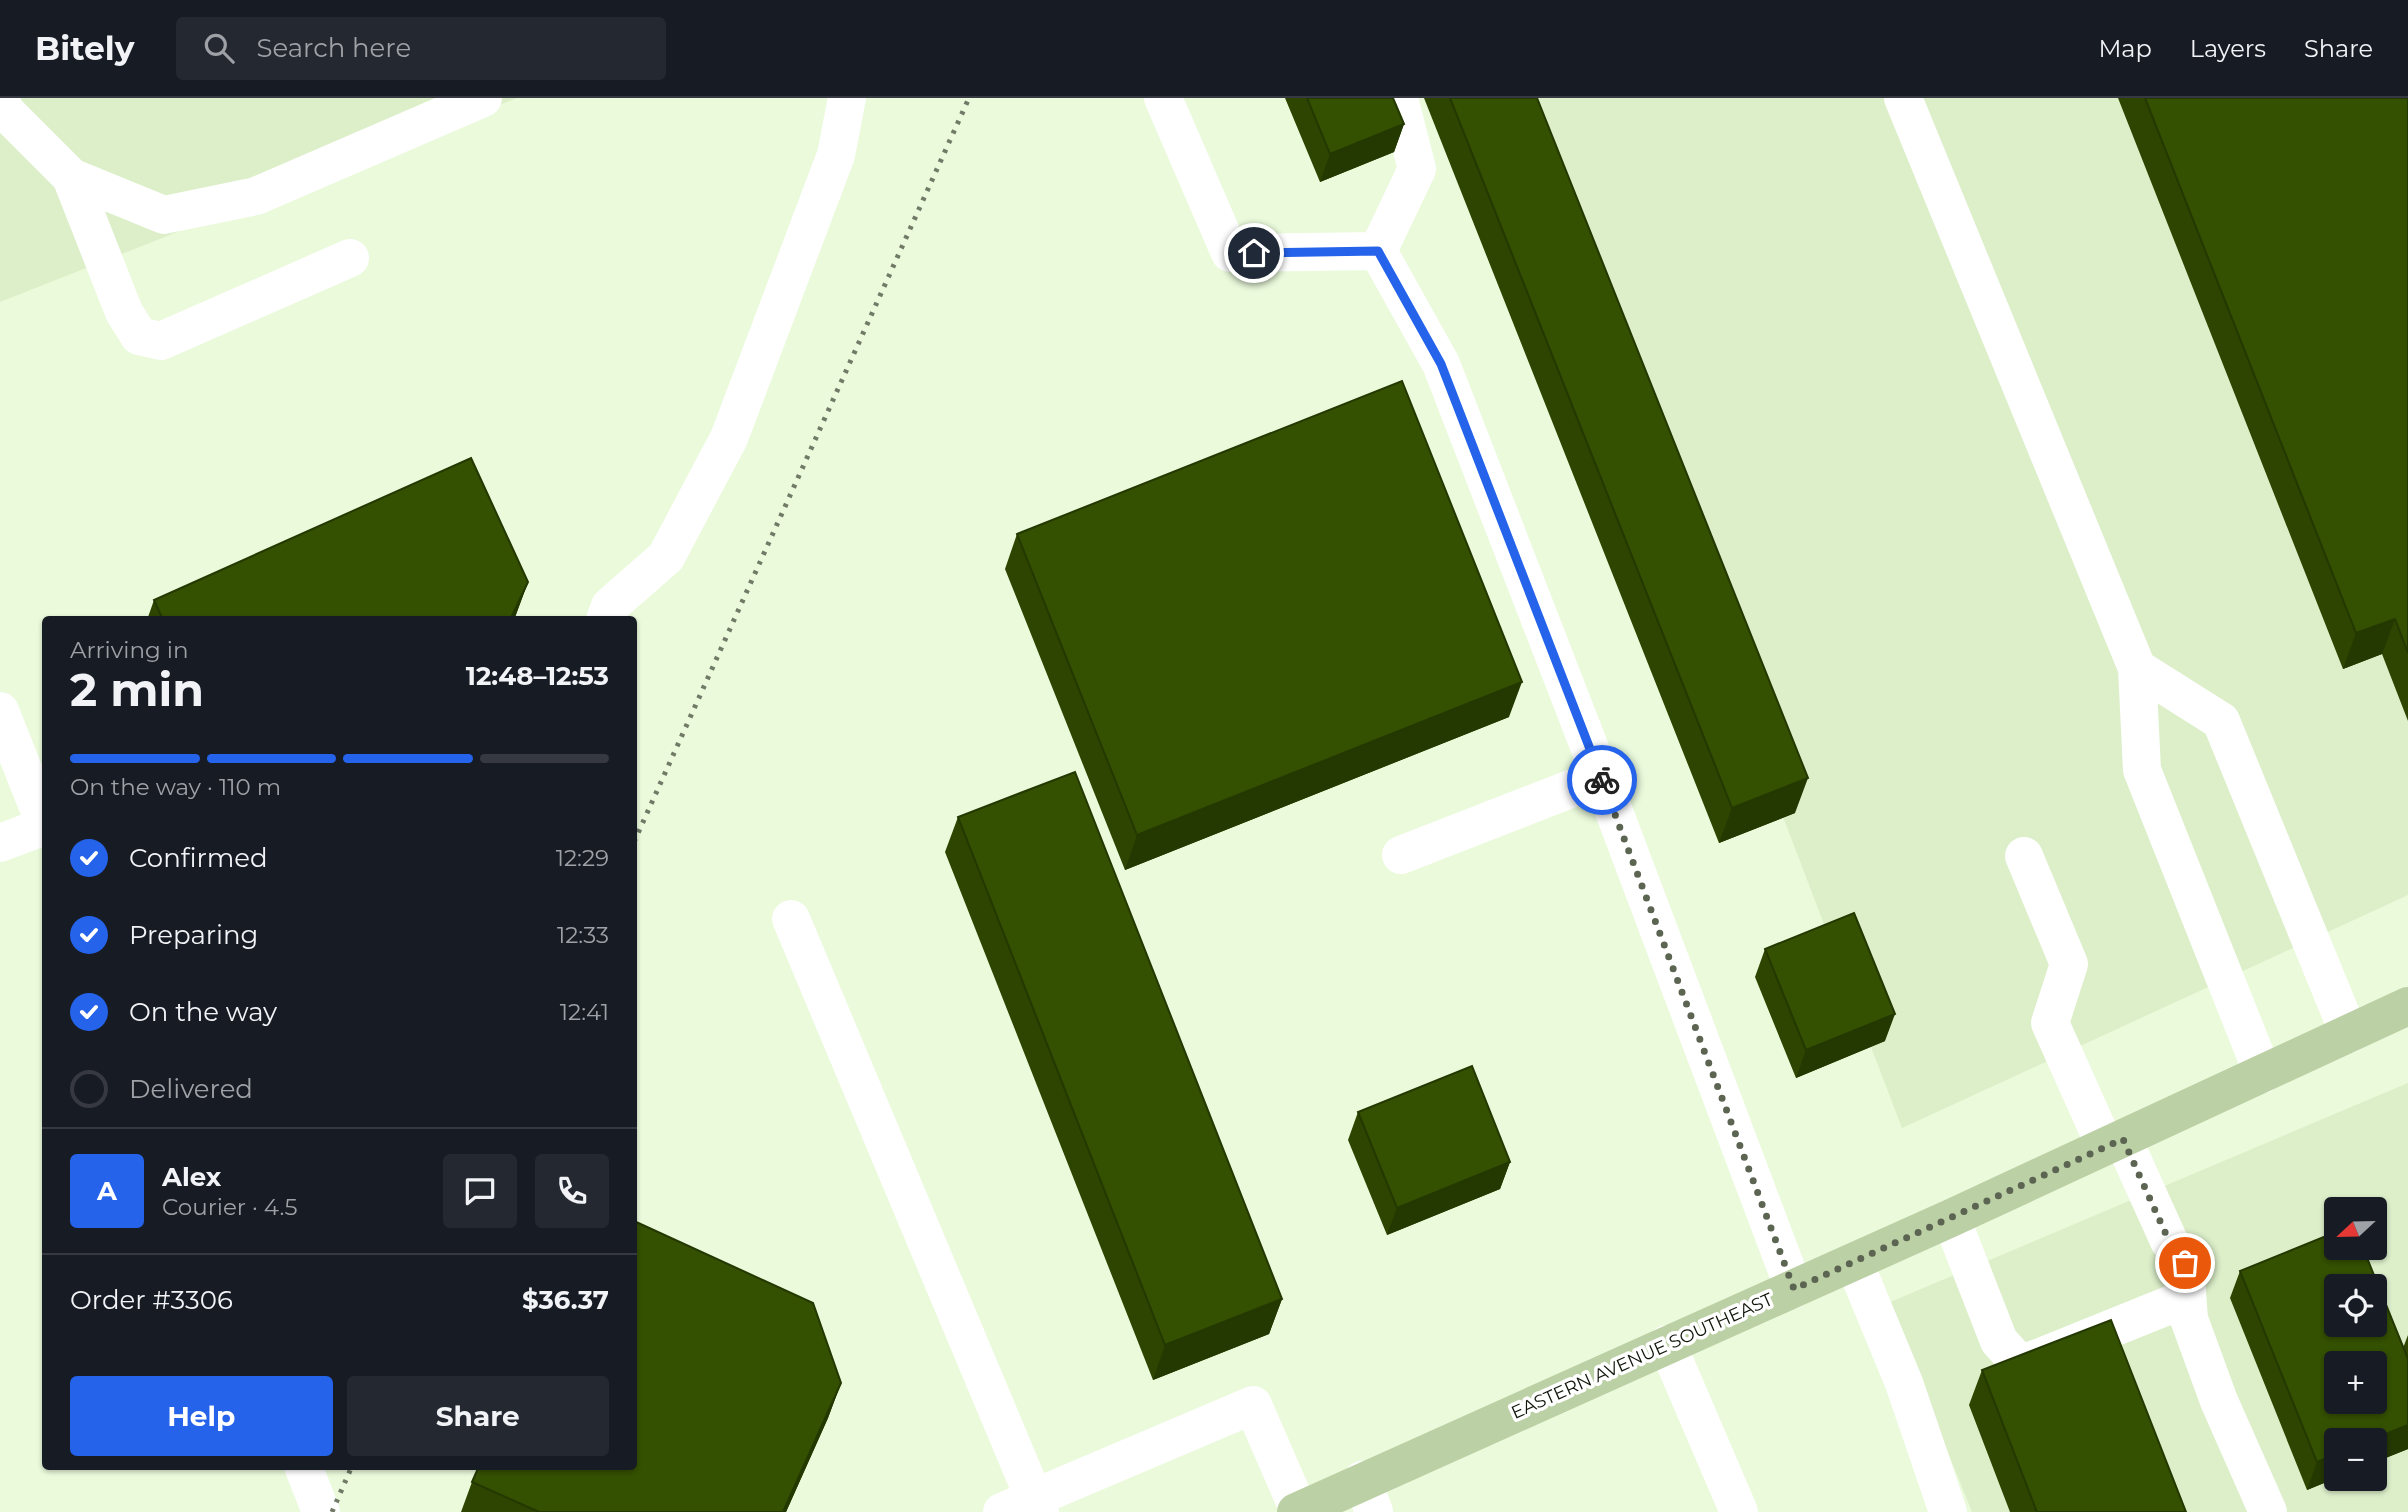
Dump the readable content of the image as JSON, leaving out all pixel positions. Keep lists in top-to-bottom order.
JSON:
{
  "streets": {
    "main road": ["EASTERN AVENUE SOUTHEAST"]
  },
  "north": "left",
  "page": {
    "header": "Bitely",
    "search": "Search here",
    "nav": ["Map", "Layers", "Share"],
    "heading": ["2 min", "Arriving in", "12:48–12:53"],
    "panel": [
      "Alex",
      "Courier · 4.5",
      "Order #3306",
      "$36.37"
    ],
    "bar": "On the way · 110 m",
    "list": [
      ["Confirmed", "12:29"],
      ["Preparing", "12:33"],
      ["On the way", "12:41"],
      "Delivered"
    ],
    "round": "A",
    "map_buttons": ["+", "−"],
    "buttons": ["Help", "Share"]
  }
}
